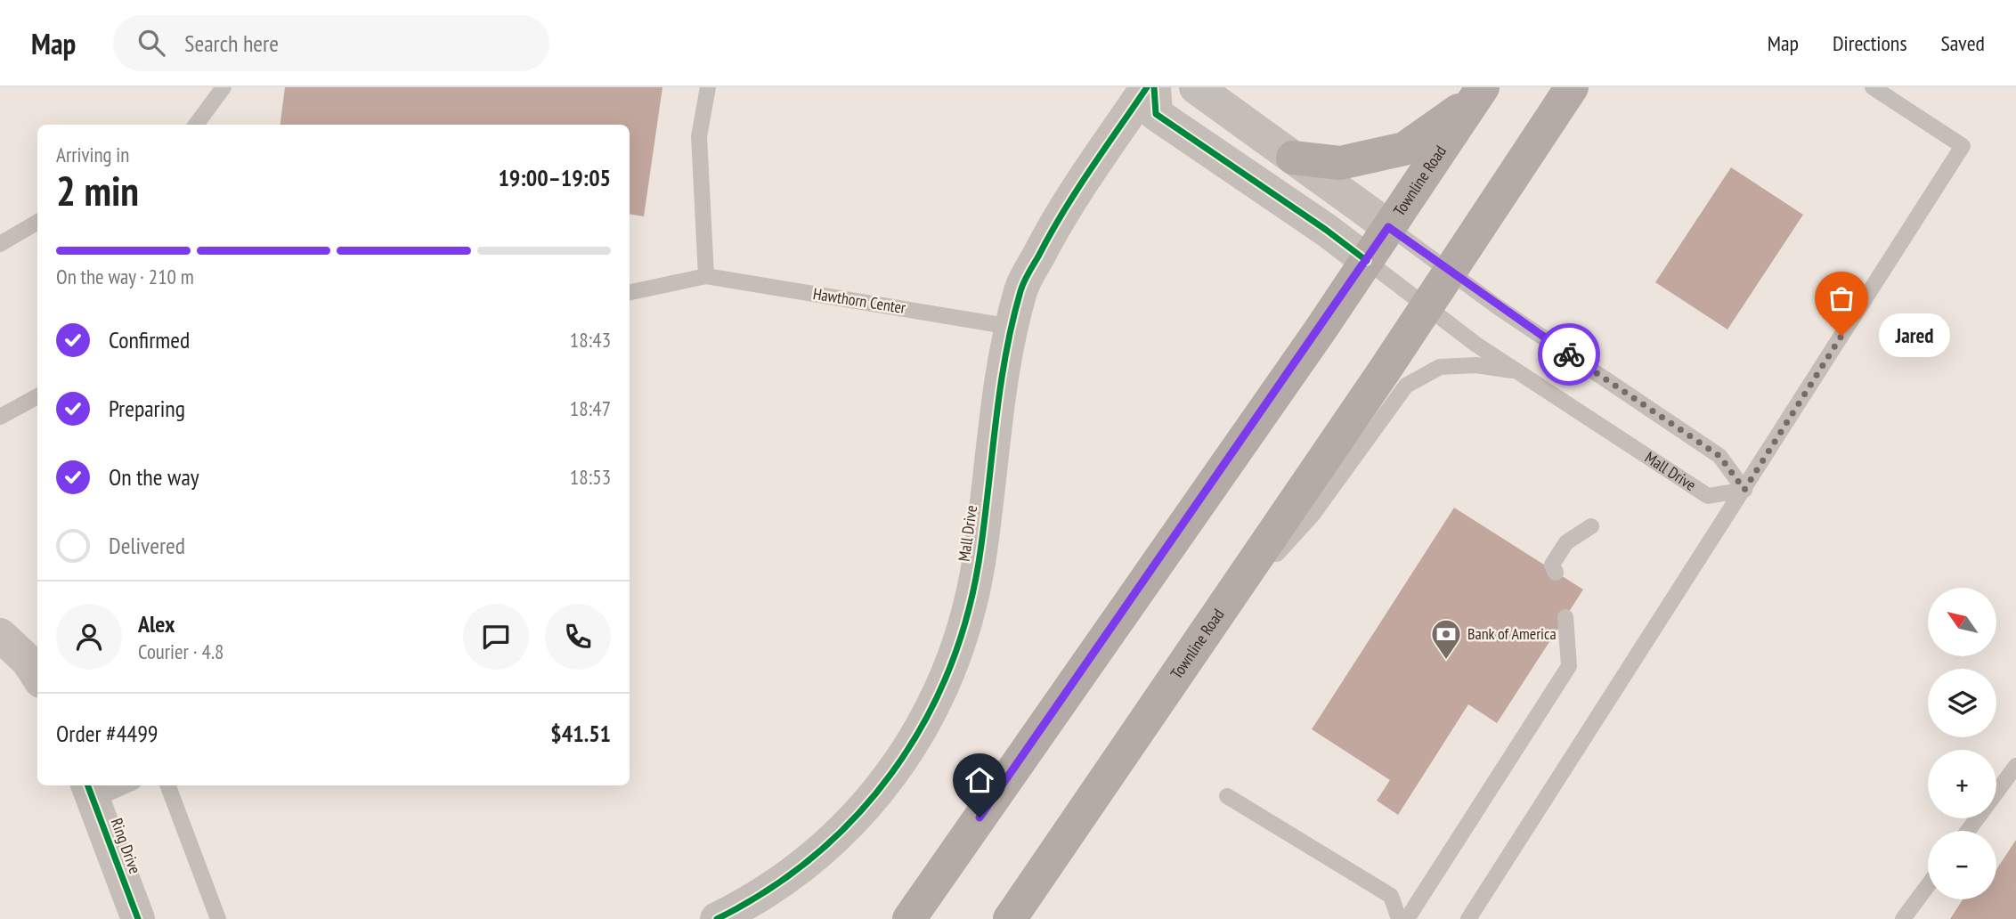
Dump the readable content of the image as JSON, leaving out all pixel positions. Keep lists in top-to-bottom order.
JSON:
{
  "streets": {
    "main road": ["Townline Road"],
    "street": ["Mall Drive", "Ring Drive"],
    "lane": ["Hawthorn Center"]
  },
  "crossings": [
    ["Townline Road", "Mall Drive"],
    ["Hawthorn Center", "Mall Drive"]
  ],
  "places": {
    "other": ["Jared"],
    "bank": ["Bank of America"]
  },
  "north": "top left",
  "page": {
    "header": "Map",
    "search": "Search here",
    "nav": ["Map", "Directions", "Saved"],
    "heading": ["2 min", "Arriving in", "19:00–19:05"],
    "panel": [
      "Alex",
      "Courier · 4.8",
      "Order #4499",
      "$41.51"
    ],
    "bar": "On the way · 210 m",
    "list": [
      ["Confirmed", "18:43"],
      ["Preparing", "18:47"],
      ["On the way", "18:53"],
      "Delivered"
    ],
    "bubble": "Jared",
    "map_buttons": ["+", "−"]
  }
}
